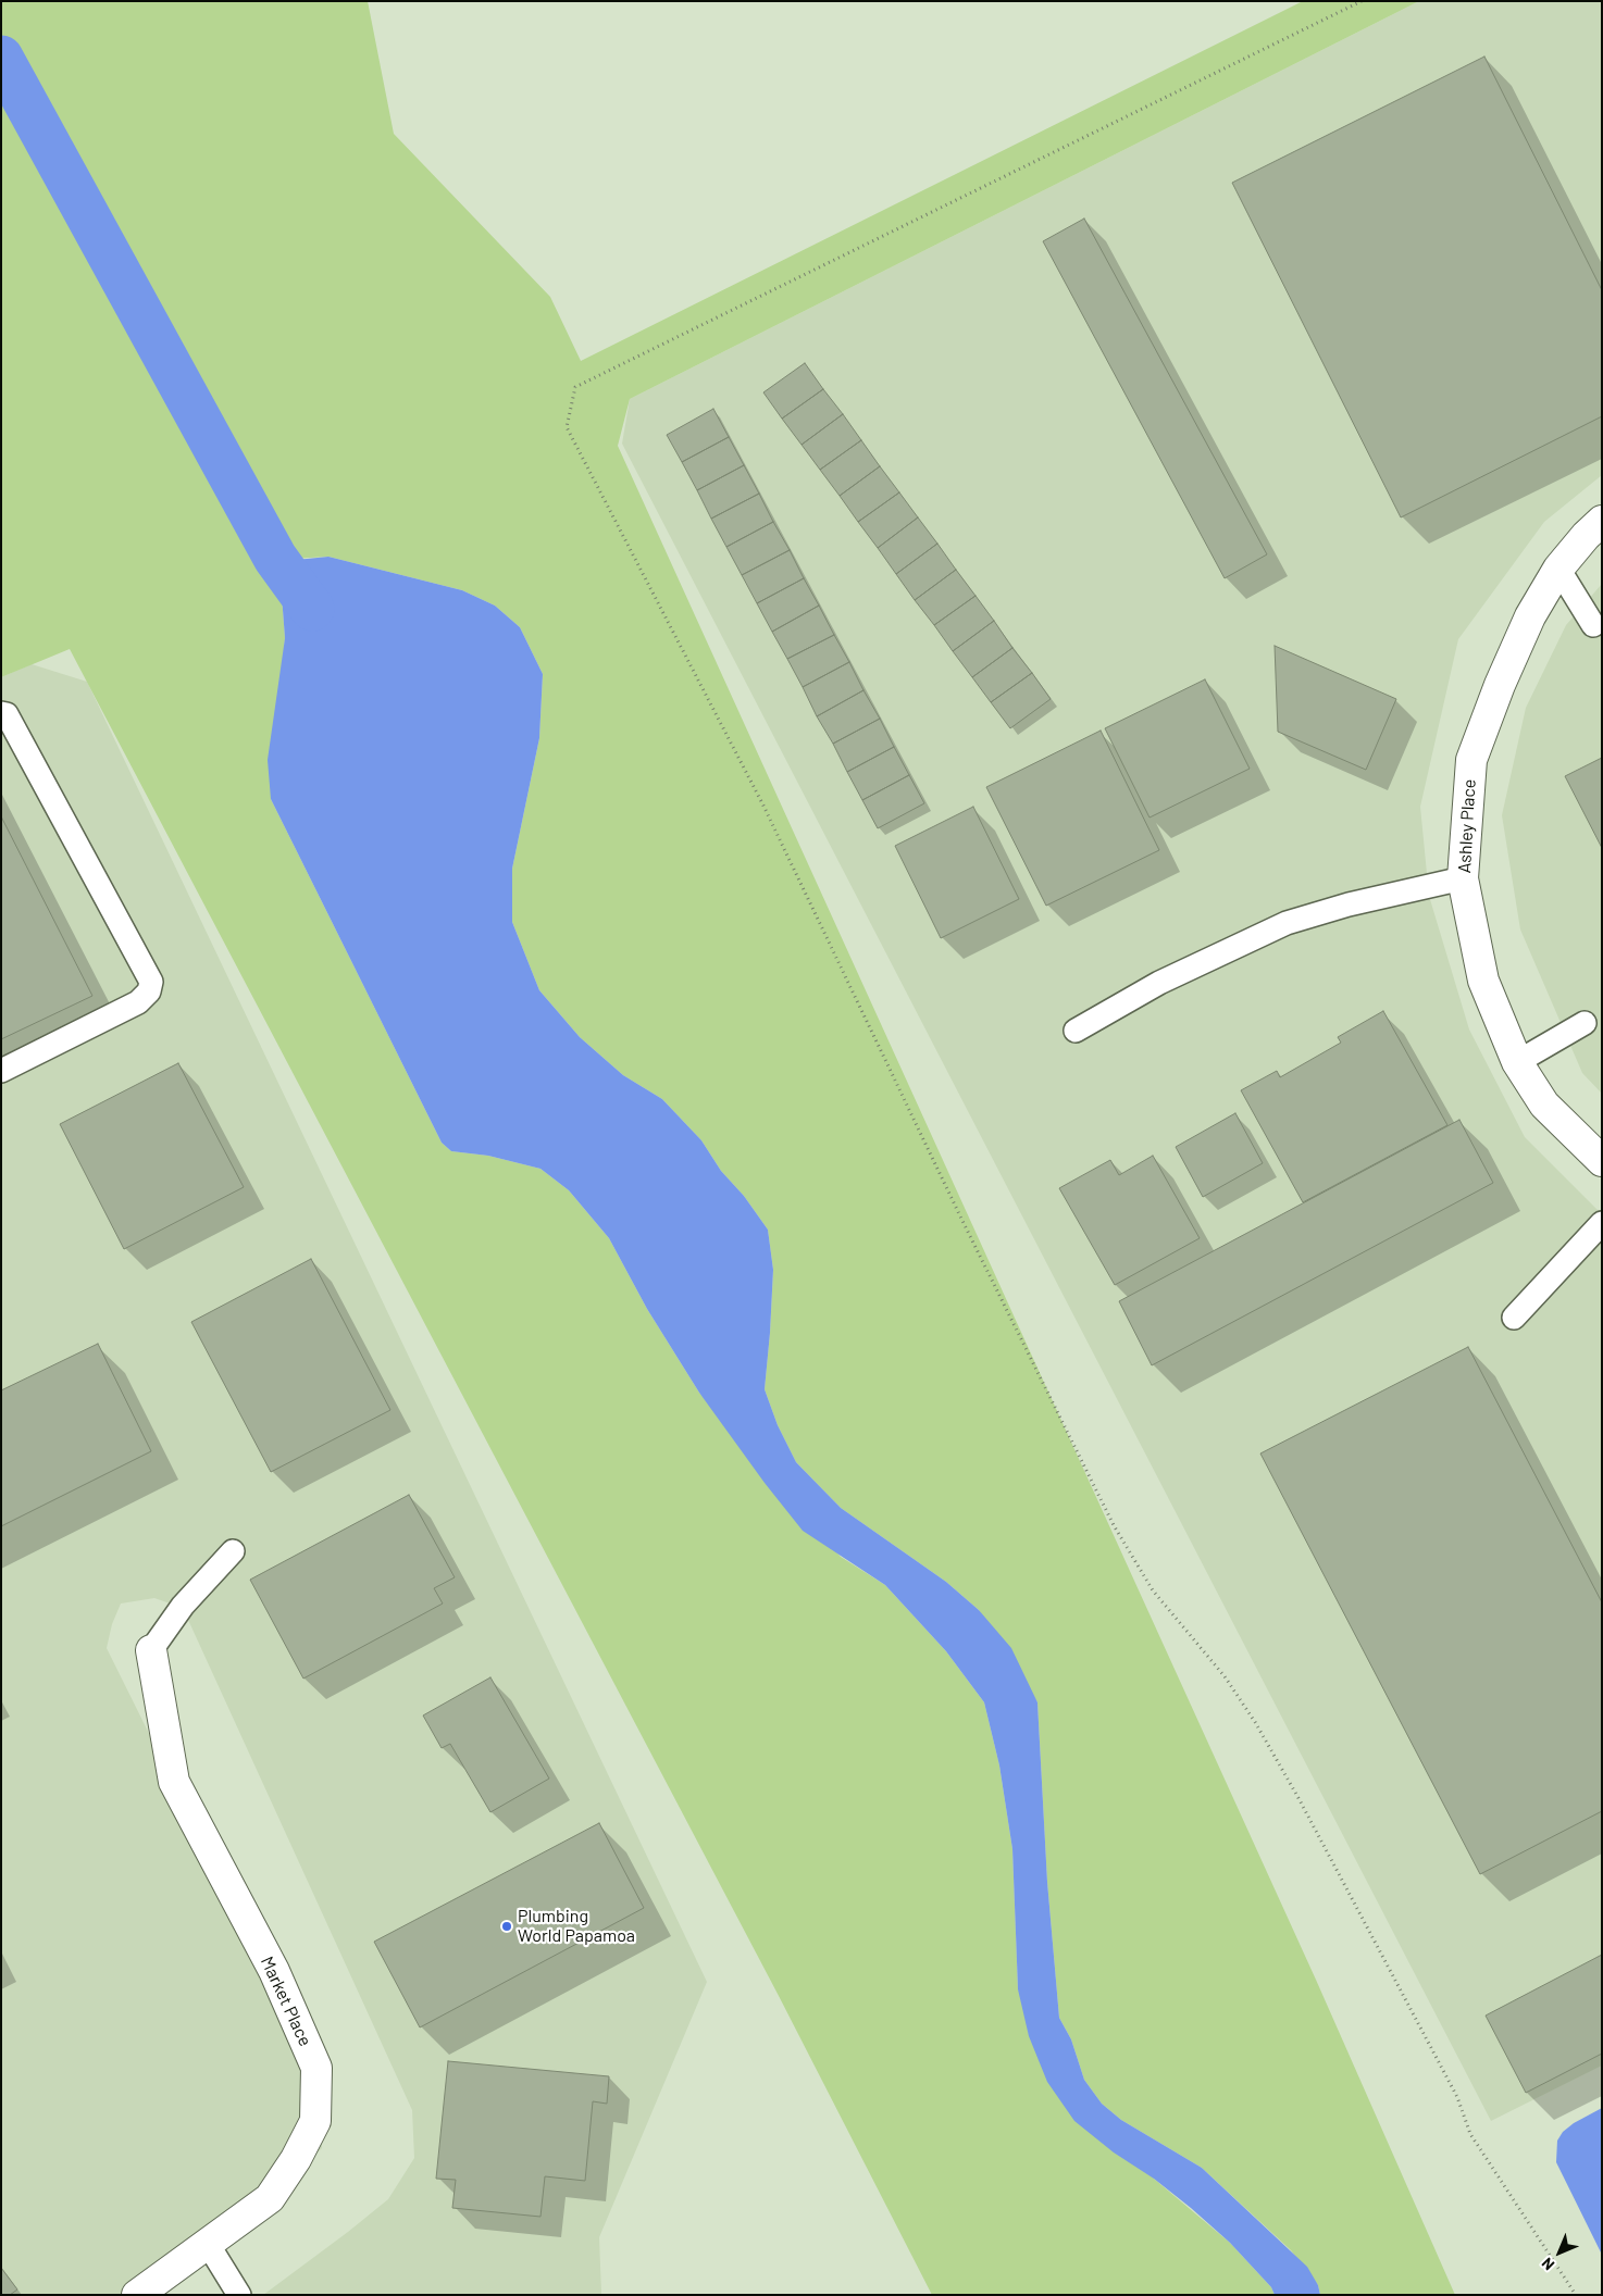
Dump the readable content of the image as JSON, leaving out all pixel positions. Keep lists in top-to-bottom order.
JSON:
{
  "streets": {
    "street": ["Ashley Place", "Market Place"]
  },
  "places": ["Plumbing World Papamoa"],
  "north": "bottom left"
}
